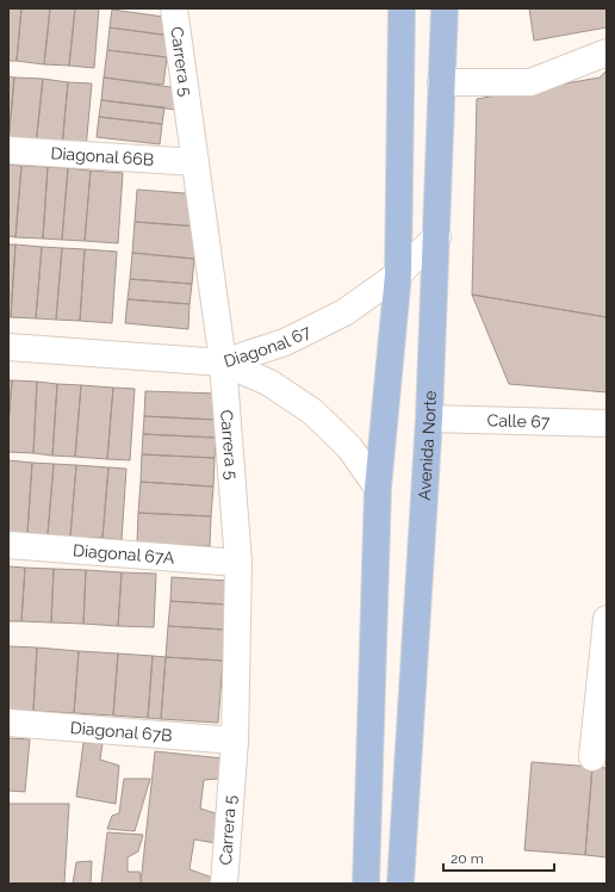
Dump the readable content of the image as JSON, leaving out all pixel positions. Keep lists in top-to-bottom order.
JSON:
{
  "streets": {
    "main road": ["Avenida Norte"],
    "street": [
      "Carrera 5",
      "Diagonal 66B",
      "Diagonal 67",
      "Calle 67",
      "Diagonal 67A",
      "Diagonal 67B"
    ]
  },
  "crossings": [
    ["Carrera 5", "Diagonal 66B"],
    ["Carrera 5", "Diagonal 67"],
    ["Carrera 5", "Diagonal 67A"],
    ["Carrera 5", "Diagonal 67B"],
    ["Diagonal 67", "Avenida Norte"],
    ["Calle 67", "Avenida Norte"]
  ],
  "scale_bar": "20 m"
}
